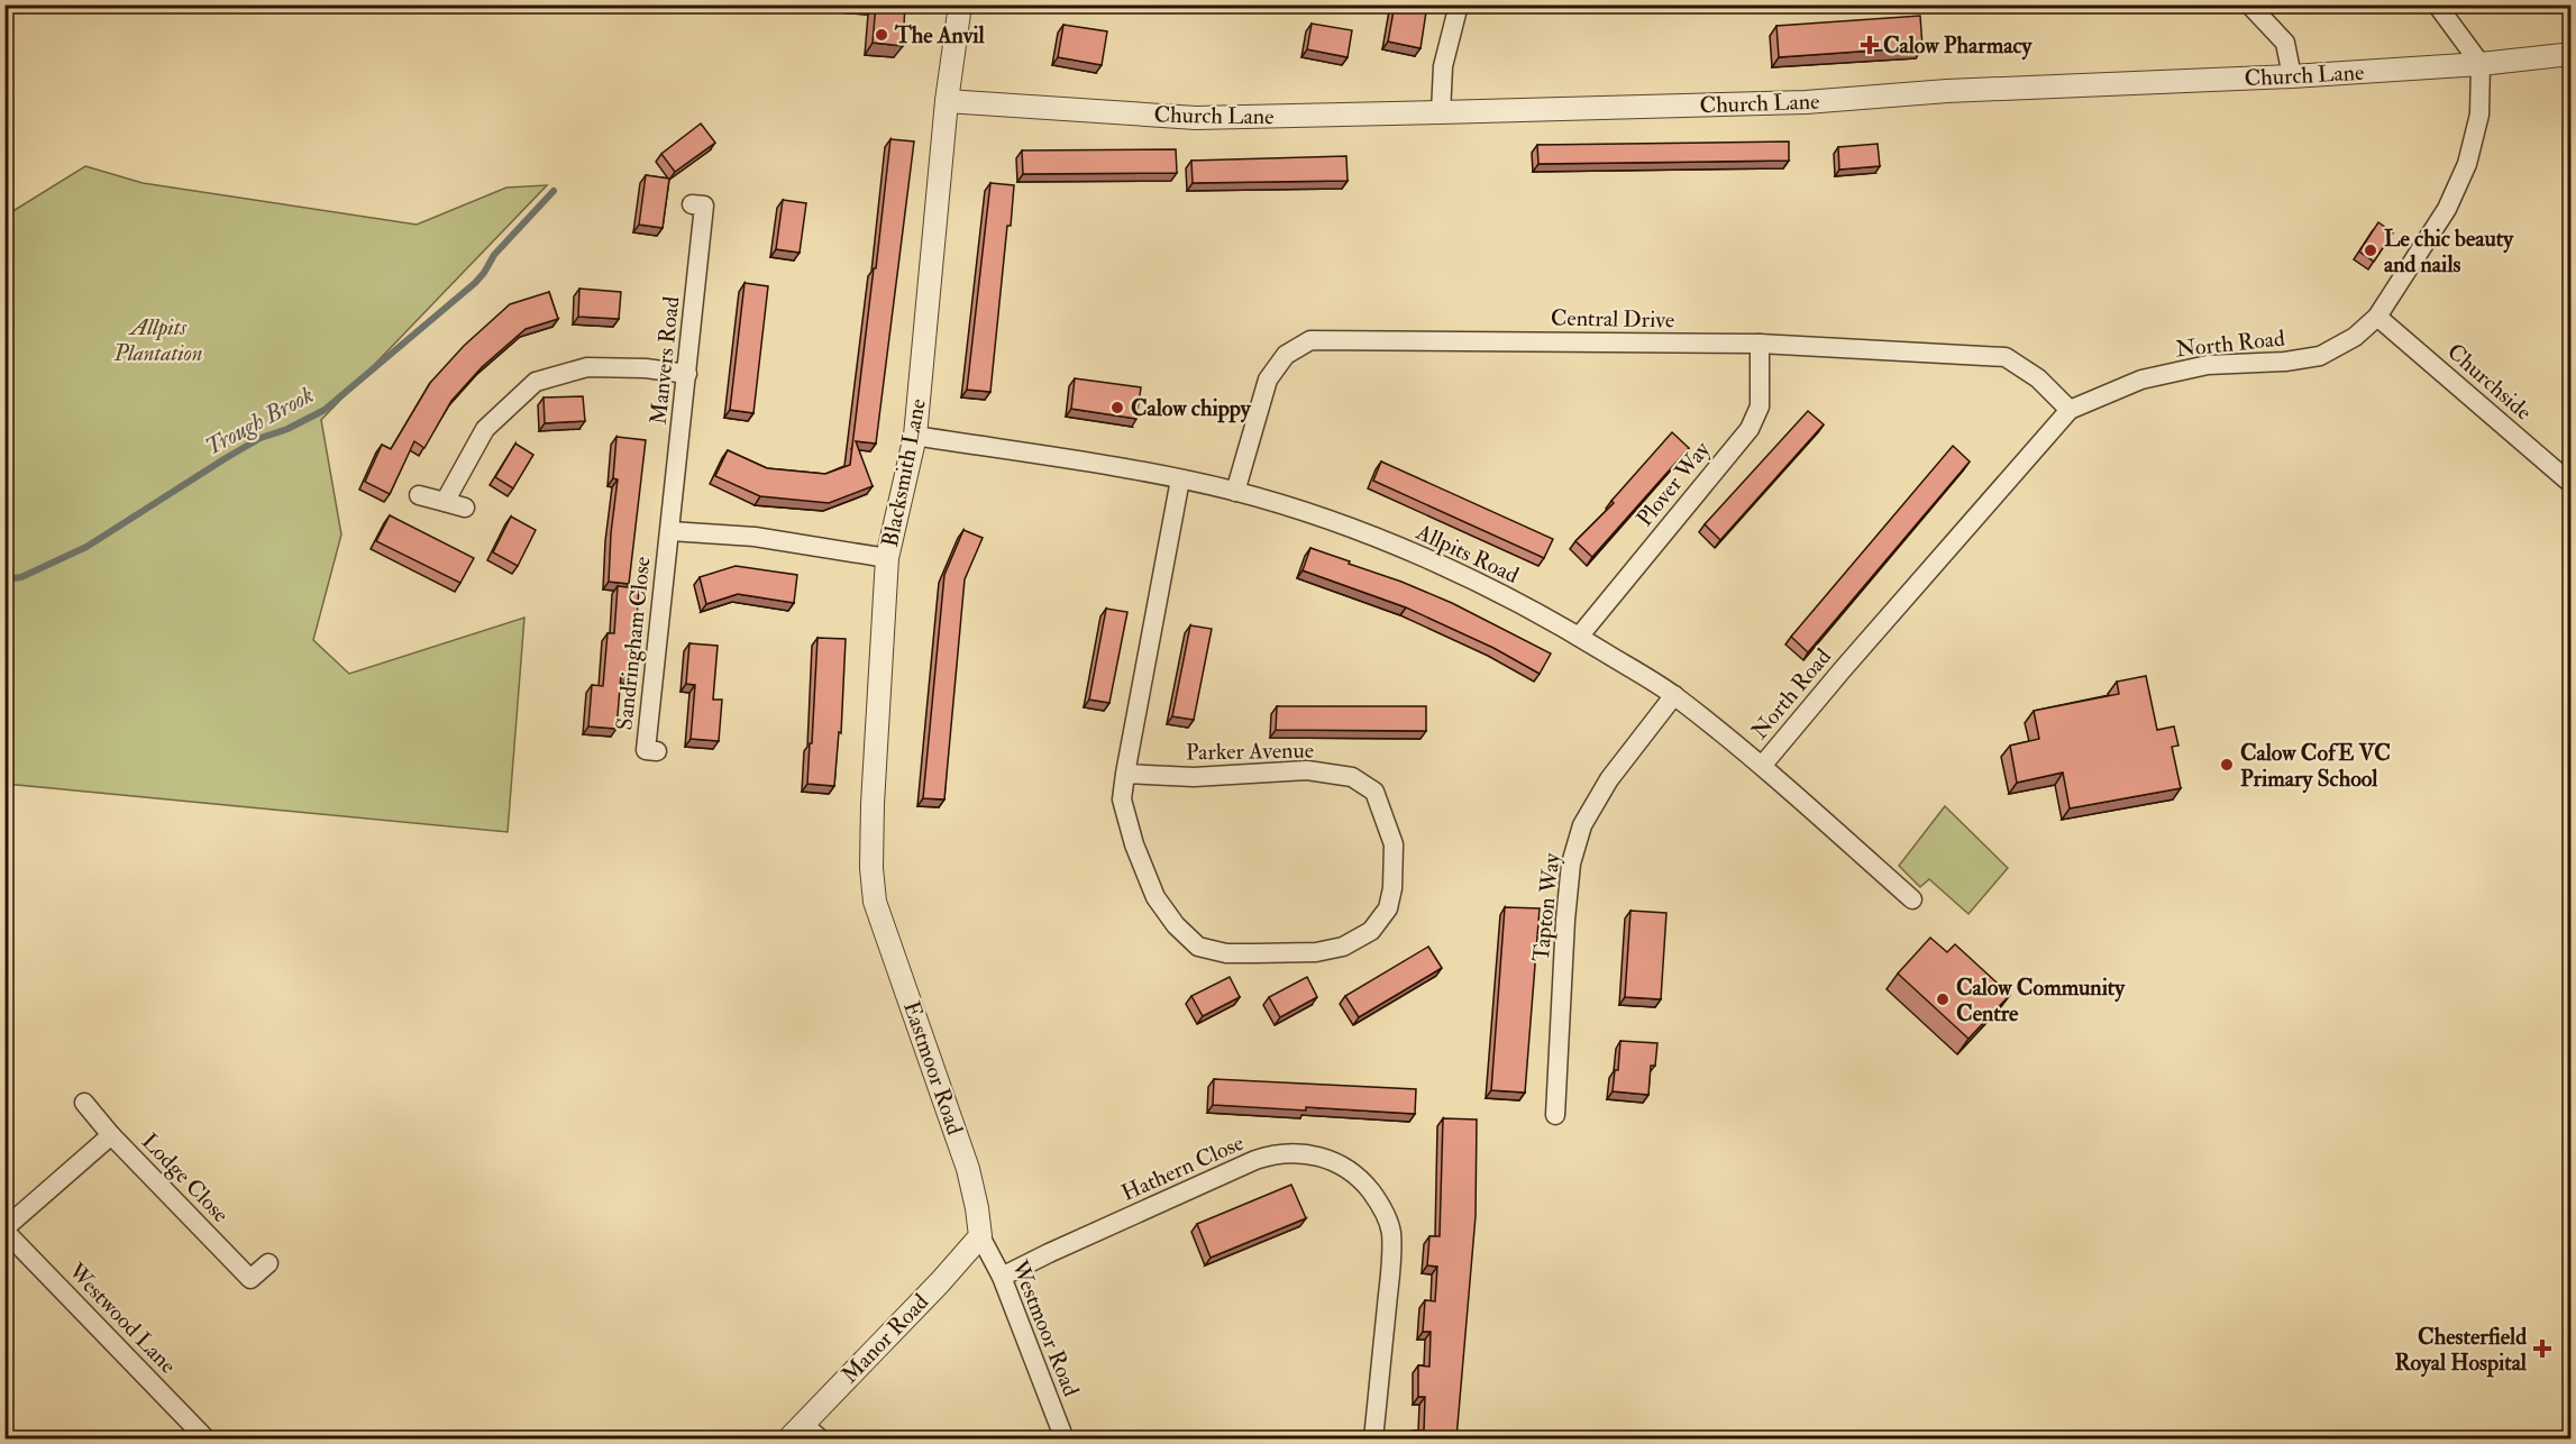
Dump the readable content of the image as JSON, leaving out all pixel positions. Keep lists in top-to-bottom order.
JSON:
{
  "streets": {
    "street": [
      "Church Lane",
      "Central Drive",
      "North Road",
      "Manvers Road",
      "Churchside",
      "Blacksmith Lane",
      "Plover Way",
      "Allpits Road",
      "Sandringham Close",
      "Parker Avenue",
      "Tapton Way",
      "Eastmoor Road",
      "Hathern Close",
      "Lodge Close",
      "Westwood Lane",
      "Westmoor Road",
      "Manor Road"
    ]
  },
  "crossings": [
    ["Church Lane", "North Road"],
    ["Church Lane", "Blacksmith Lane"],
    ["Central Drive", "North Road"],
    ["Central Drive", "Plover Way"],
    ["Central Drive", "Allpits Road"],
    ["North Road", "Churchside"],
    ["North Road", "Allpits Road"],
    ["Manvers Road", "Sandringham Close"],
    ["Blacksmith Lane", "Allpits Road"],
    ["Blacksmith Lane", "Eastmoor Road"],
    ["Plover Way", "Allpits Road"],
    ["Allpits Road", "Parker Avenue"],
    ["Allpits Road", "Tapton Way"],
    ["Eastmoor Road", "Westmoor Road"],
    ["Eastmoor Road", "Manor Road"],
    ["Hathern Close", "Westmoor Road"],
    ["Lodge Close", "Westwood Lane"],
    ["Westmoor Road", "Manor Road"]
  ],
  "water": ["Trough Brook"],
  "parks": ["Allpits Plantation"],
  "places": {
    "other": [
      "The Anvil",
      "Le chic beauty and nails",
      "Calow chippy",
      "Calow CofE VC Primary School",
      "Calow Community Centre"
    ],
    "health": ["Calow Pharmacy", "Chesterfield Royal Hospital"]
  }
}
